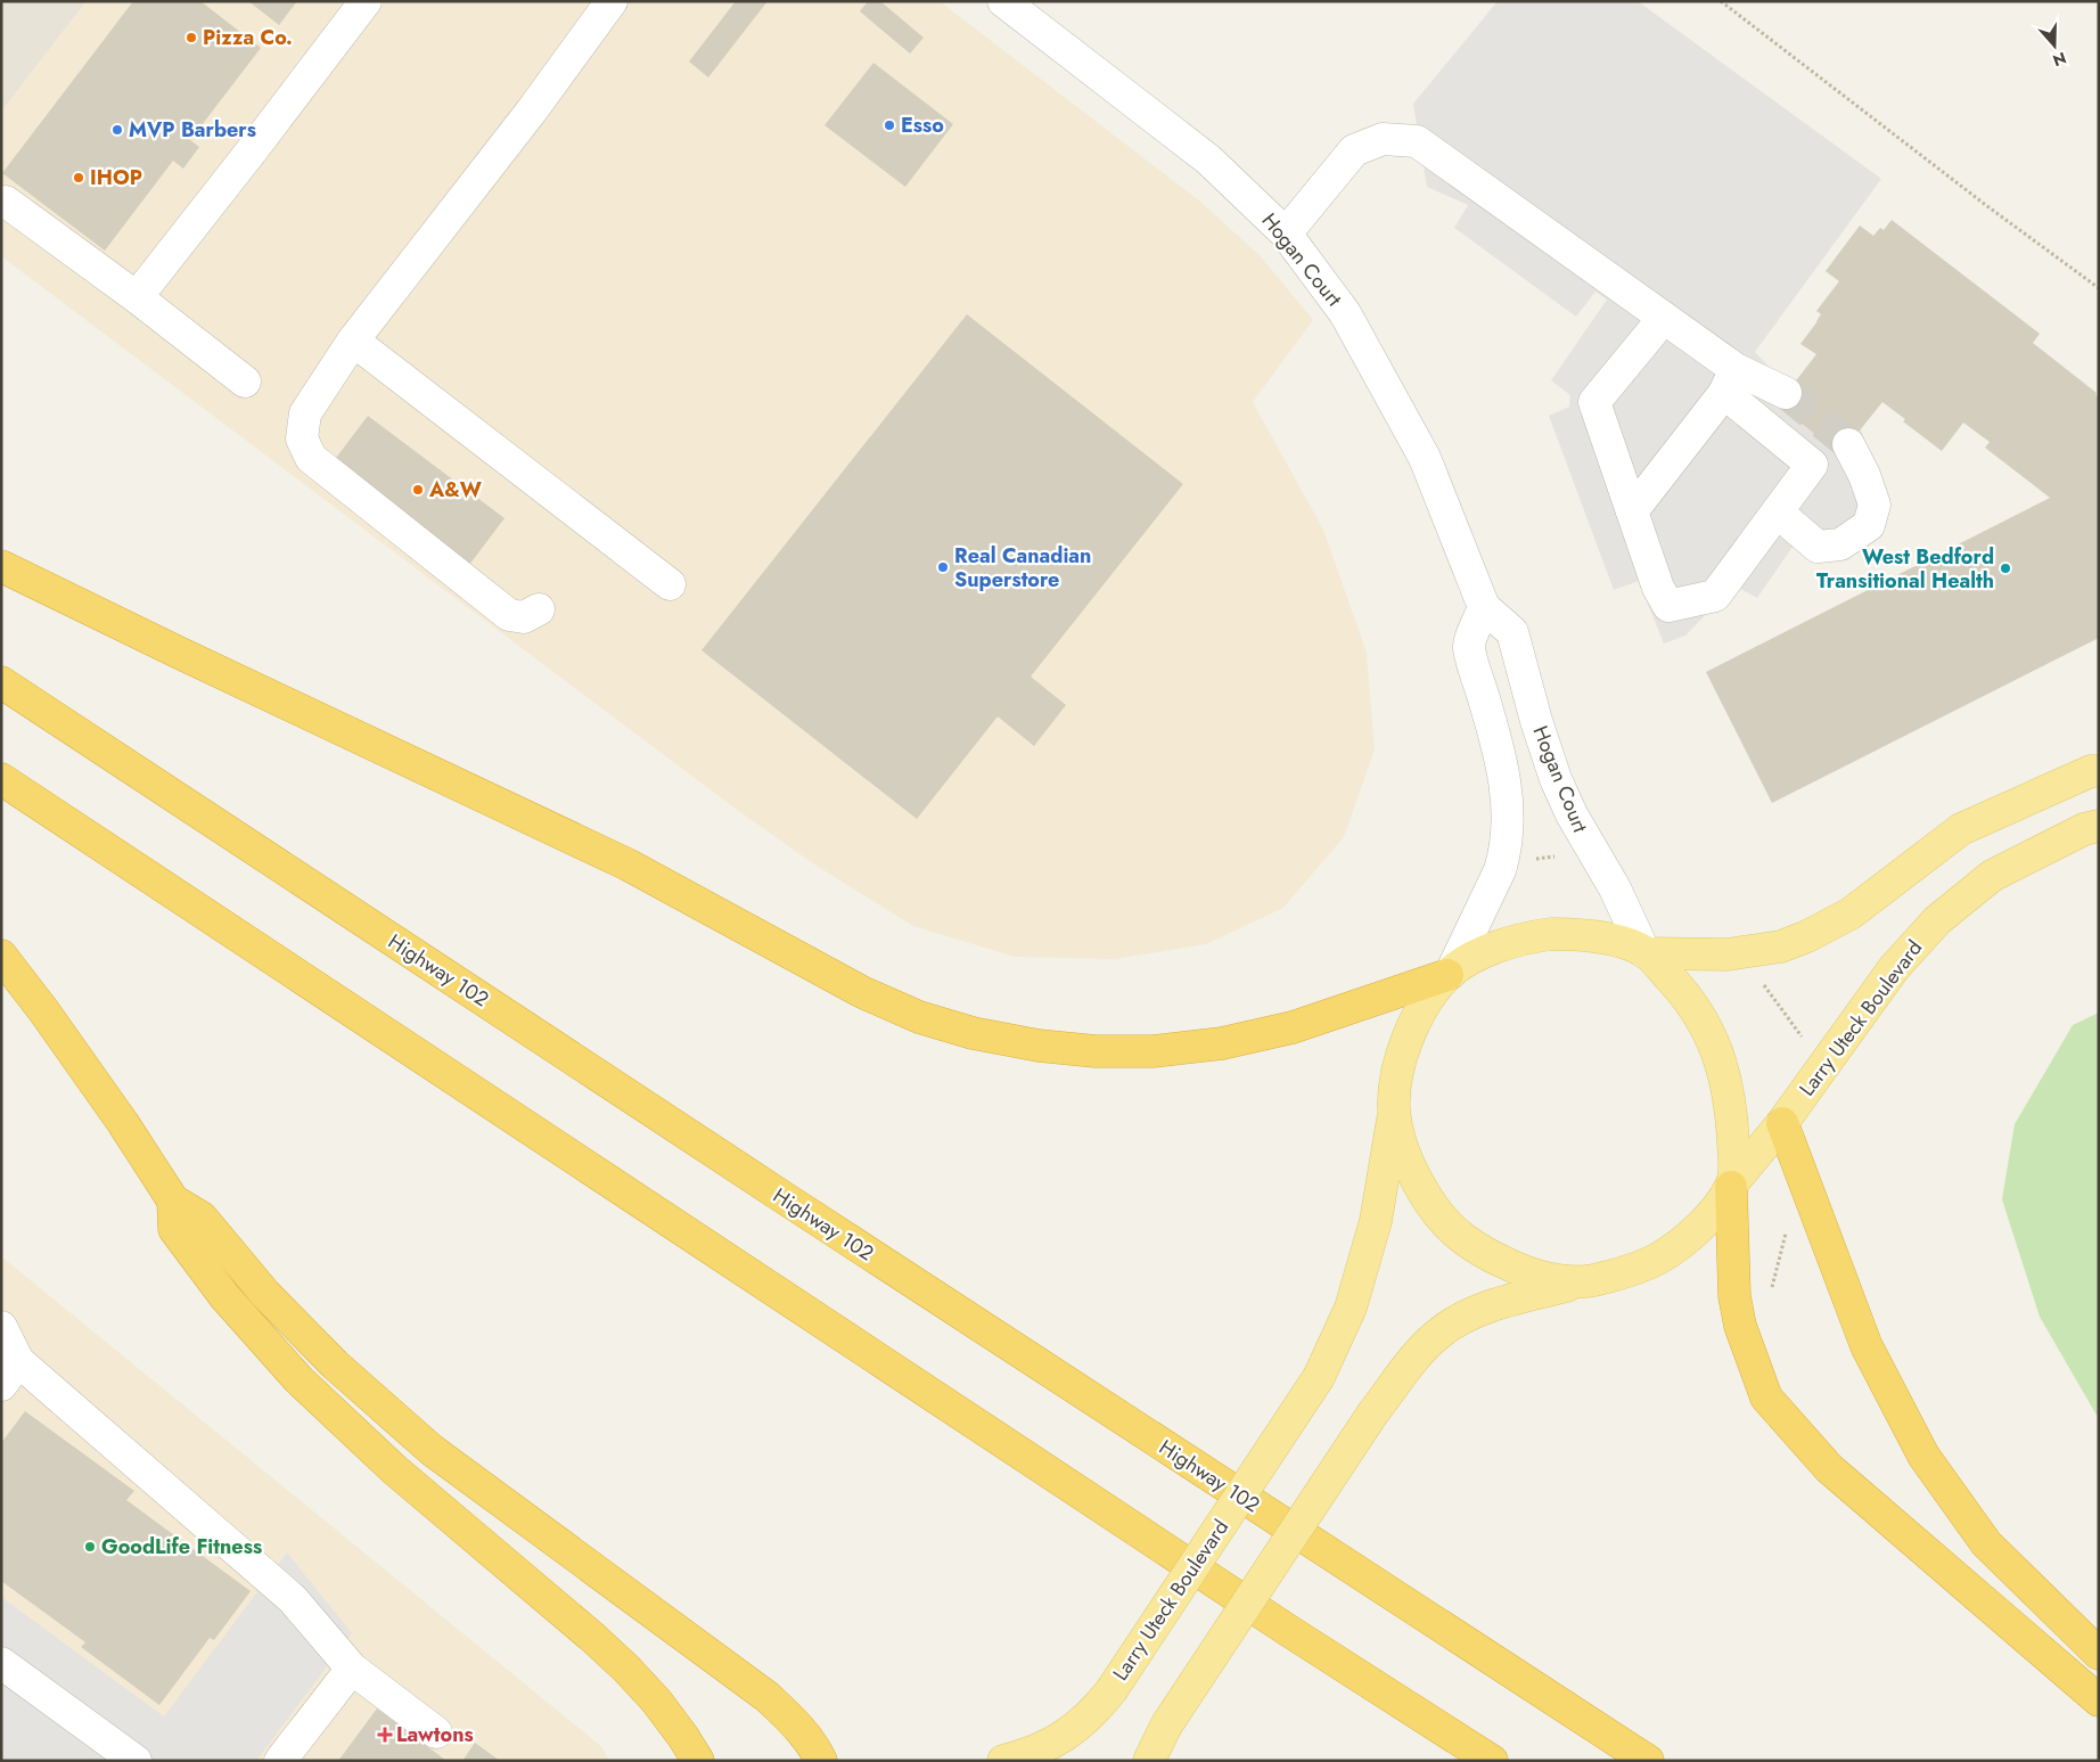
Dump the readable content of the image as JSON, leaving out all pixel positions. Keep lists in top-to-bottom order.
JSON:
{
  "streets": {
    "highway": ["Highway 102"],
    "main road": ["Larry Uteck Boulevard"],
    "street": ["Hogan Court"]
  },
  "crossings": [
    ["Hogan Court", "Larry Uteck Boulevard"]
  ],
  "places": {
    "other": [
      "Pizza Co.",
      "Esso",
      "MVP Barbers",
      "IHOP",
      "A&W",
      "Real Canadian Superstore",
      "West Bedford Transitional Health",
      "GoodLife Fitness"
    ],
    "health": ["Lawtons"]
  },
  "north": "bottom"
}
